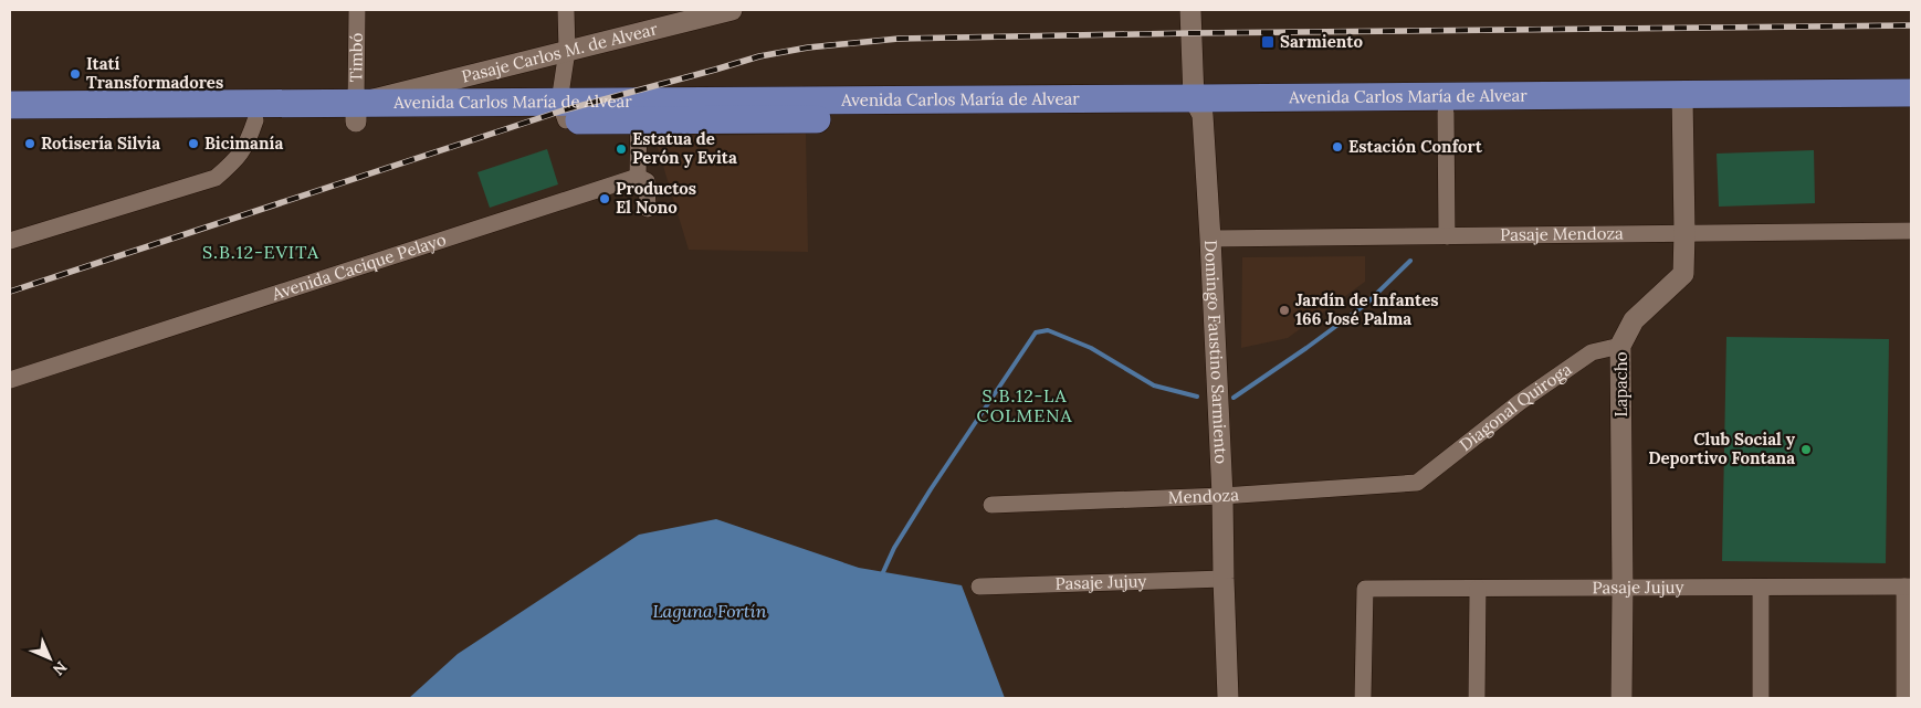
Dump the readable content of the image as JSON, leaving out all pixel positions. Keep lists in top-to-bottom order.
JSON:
{
  "streets": {
    "main road": ["Avenida Carlos María de Alvear"],
    "street": [
      "Pasaje Carlos M. de Alvear",
      "Timbó",
      "Pasaje Mendoza",
      "Avenida Cacique Pelayo",
      "Domingo Faustino Sarmiento",
      "Lapacho",
      "Diagonal Quiroga",
      "Mendoza",
      "Pasaje Jujuy"
    ]
  },
  "crossings": [
    ["Pasaje Carlos M. de Alvear", "Timbó"],
    ["Pasaje Carlos M. de Alvear", "Avenida Carlos María de Alvear"],
    ["Timbó", "Avenida Carlos María de Alvear"],
    ["Avenida Carlos María de Alvear", "Domingo Faustino Sarmiento"],
    ["Avenida Carlos María de Alvear", "Lapacho"],
    ["Pasaje Mendoza", "Domingo Faustino Sarmiento"],
    ["Pasaje Mendoza", "Lapacho"],
    ["Domingo Faustino Sarmiento", "Mendoza"],
    ["Domingo Faustino Sarmiento", "Pasaje Jujuy"],
    ["Lapacho", "Diagonal Quiroga"],
    ["Lapacho", "Pasaje Jujuy"],
    ["Diagonal Quiroga", "Mendoza"]
  ],
  "districts": ["S.B.12-EVITA", "S.B.12-LA COLMENA"],
  "water": ["Laguna Fortín"],
  "places": {
    "transit": ["Sarmiento"],
    "other": [
      "Itatí Transformadores",
      "Rotisería Silvia",
      "Bicimanía",
      "Estación Confort",
      "Estatua de Perón y Evita",
      "Productos El Nono",
      "Jardín de Infantes 166 José Palma",
      "Club Social y Deportivo Fontana"
    ]
  },
  "north": "bottom right"
}
